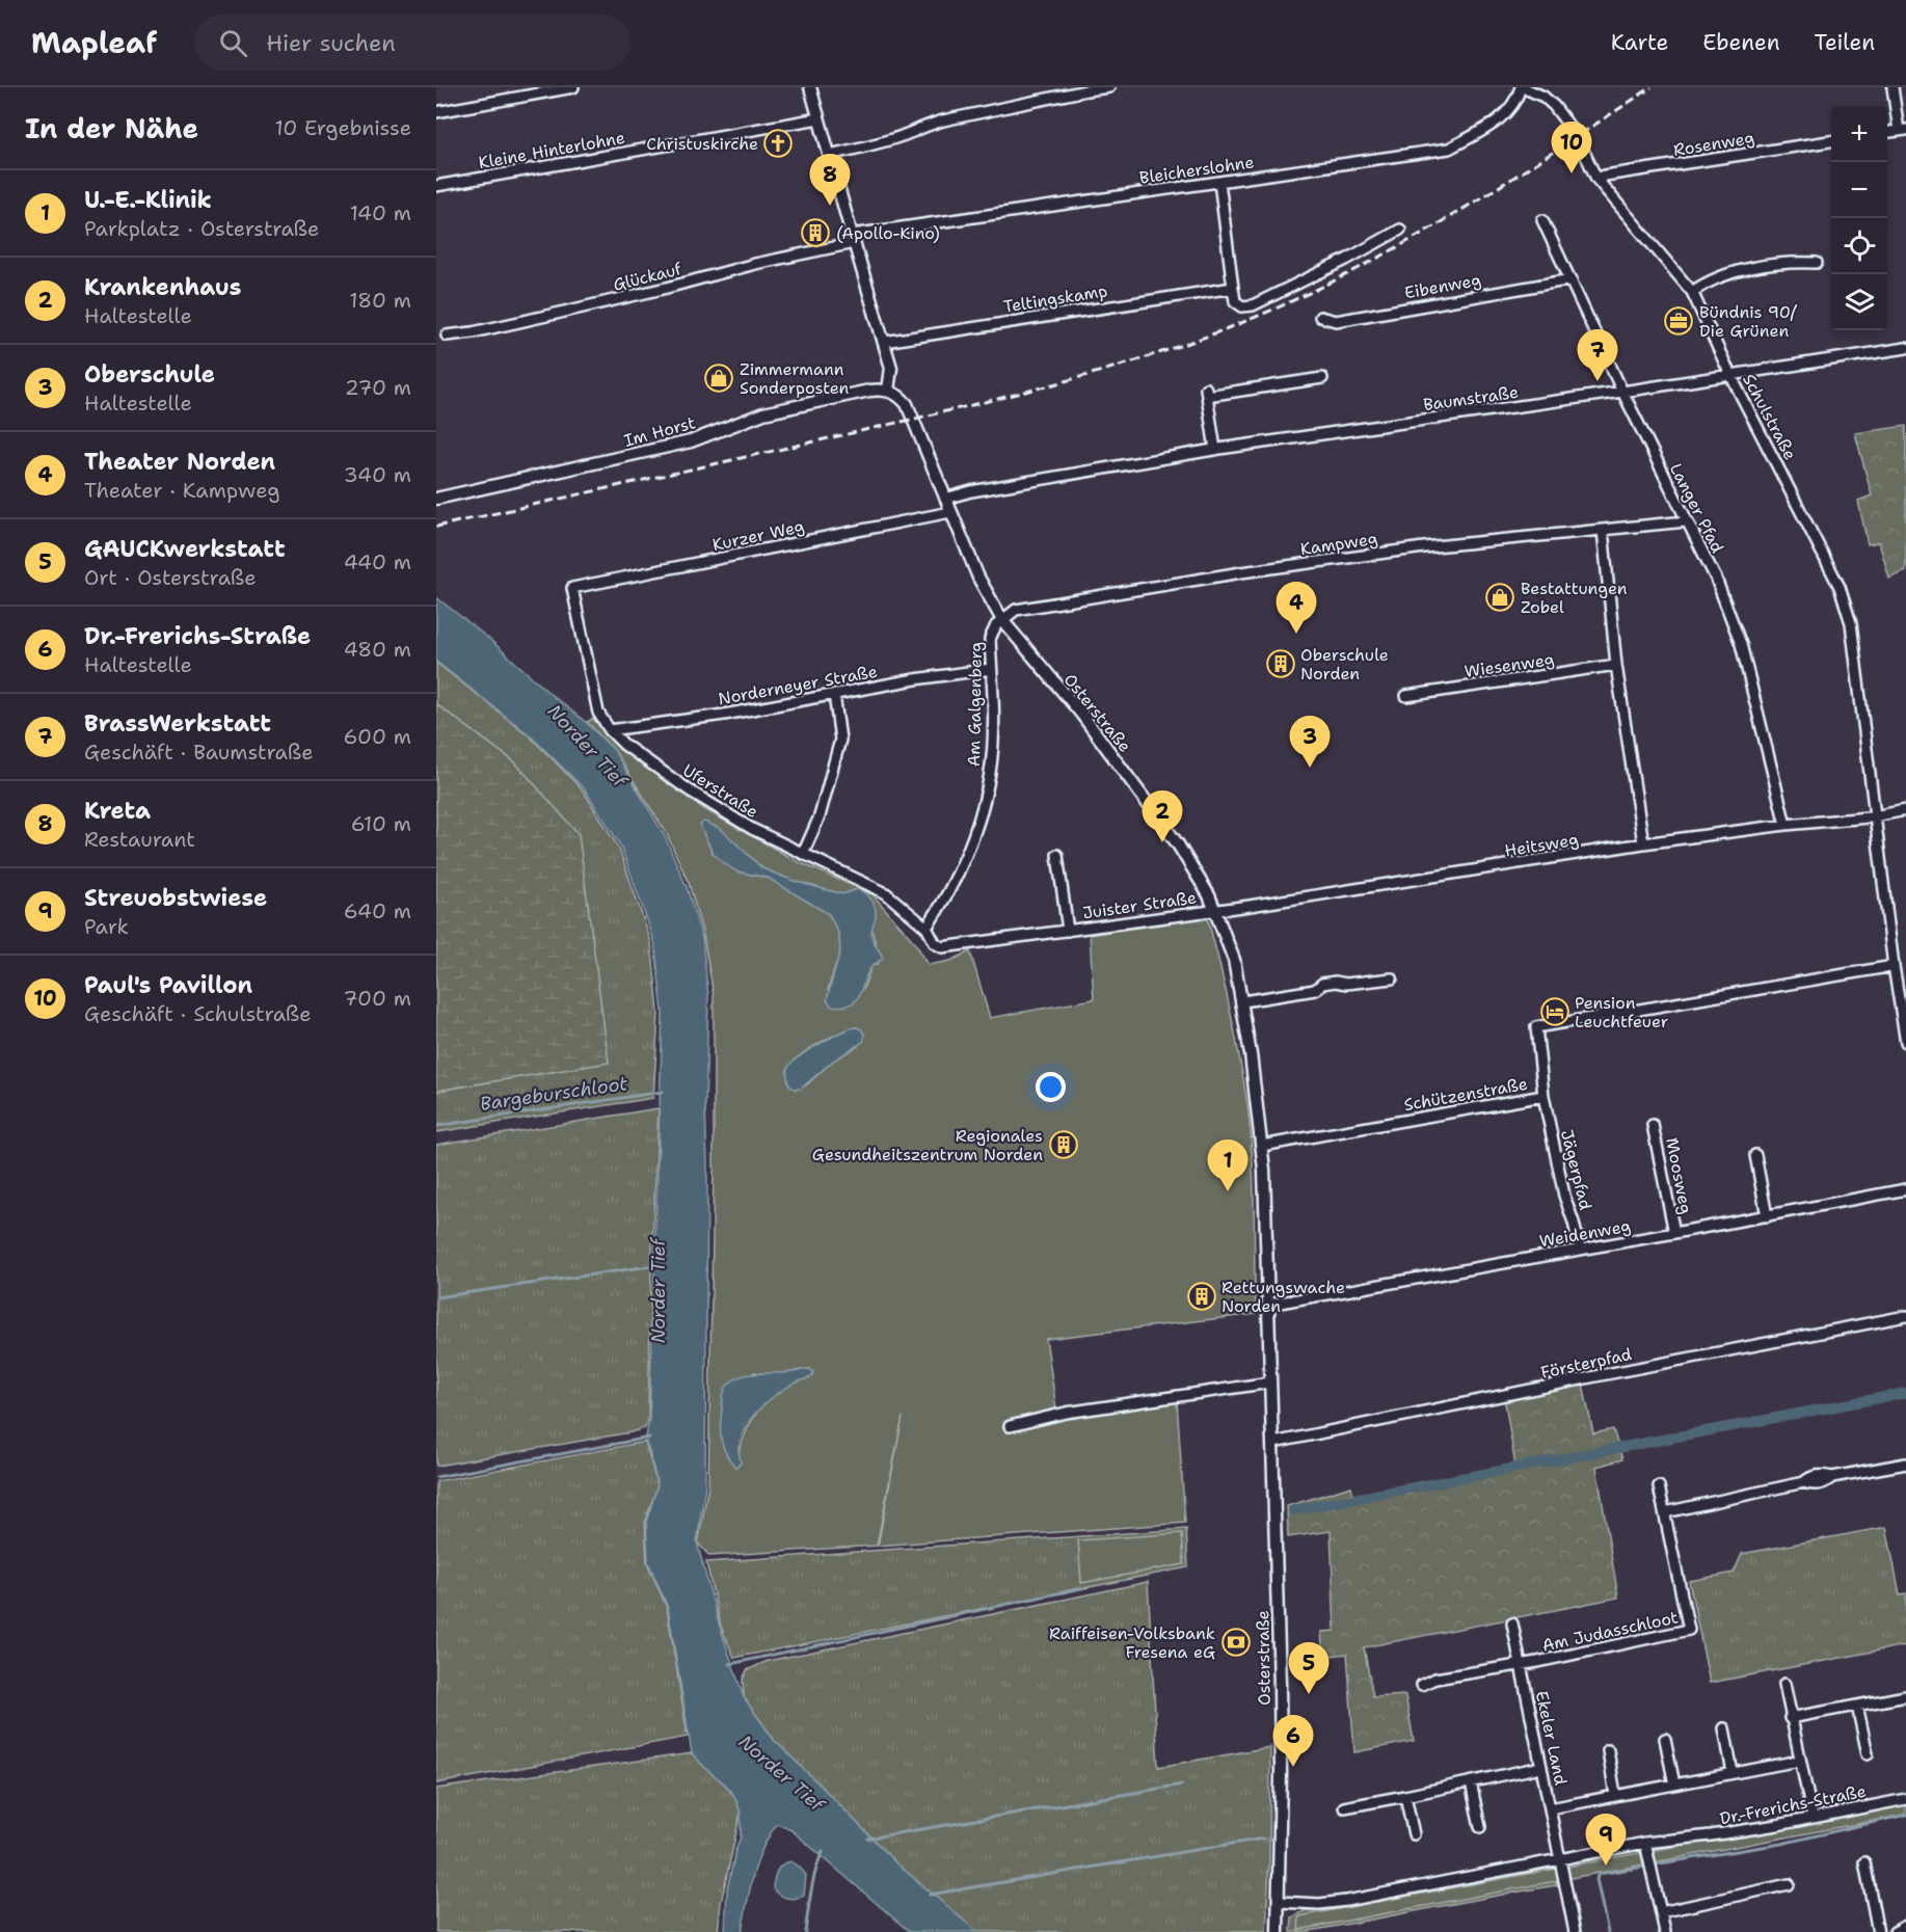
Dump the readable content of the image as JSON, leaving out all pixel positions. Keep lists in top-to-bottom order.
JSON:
{
  "streets": {
    "street": [
      "Rosenweg",
      "Kleine Hinterlohne",
      "Bleicherslohne",
      "Glückauf",
      "Eibenweg",
      "Teltingskamp",
      "Baumstraße",
      "Schulstraße",
      "Im Horst",
      "Langer Pfad",
      "Kurzer Weg",
      "Kampweg",
      "Wiesenweg",
      "Norderneyer Straße",
      "Am Galgenberg",
      "Osterstraße",
      "Uferstraße",
      "Heitsweg",
      "Juister Straße",
      "Schützenstraße",
      "Jägerpfad",
      "Moosweg",
      "Weidenweg",
      "Försterpfad",
      "Am Judasschloot",
      "Ekeler Land",
      "Dr.-Frerichs-Straße"
    ]
  },
  "crossings": [
    ["Rosenweg", "Schulstraße"],
    ["Bleicherslohne", "Glückauf"],
    ["Bleicherslohne", "Schulstraße"],
    ["Eibenweg", "Langer Pfad"],
    ["Baumstraße", "Schulstraße"],
    ["Baumstraße", "Langer Pfad"],
    ["Baumstraße", "Osterstraße"],
    ["Schulstraße", "Heitsweg"],
    ["Schulstraße", "Schützenstraße"],
    ["Im Horst", "Osterstraße"],
    ["Langer Pfad", "Kampweg"],
    ["Langer Pfad", "Heitsweg"],
    ["Kurzer Weg", "Osterstraße"],
    ["Kurzer Weg", "Uferstraße"],
    ["Kampweg", "Am Galgenberg"],
    ["Kampweg", "Osterstraße"],
    ["Norderneyer Straße", "Am Galgenberg"],
    ["Norderneyer Straße", "Uferstraße"],
    ["Am Galgenberg", "Osterstraße"],
    ["Am Galgenberg", "Uferstraße"],
    ["Osterstraße", "Heitsweg"],
    ["Osterstraße", "Juister Straße"],
    ["Osterstraße", "Schützenstraße"],
    ["Osterstraße", "Weidenweg"],
    ["Osterstraße", "Försterpfad"],
    ["Osterstraße", "Dr.-Frerichs-Straße"],
    ["Uferstraße", "Juister Straße"],
    ["Heitsweg", "Juister Straße"],
    ["Schützenstraße", "Jägerpfad"],
    ["Jägerpfad", "Weidenweg"],
    ["Moosweg", "Weidenweg"],
    ["Am Judasschloot", "Ekeler Land"],
    ["Ekeler Land", "Dr.-Frerichs-Straße"]
  ],
  "water": ["Norder Tief", "Bargeburschloot"],
  "places": {
    "church": ["Christuskirche"],
    "building": [
      "(Apollo-Kino)",
      "Oberschule Norden",
      "Regionales Gesundheitszentrum Norden",
      "Rettungswache Norden"
    ],
    "office": ["Bündnis 90/ Die Grünen"],
    "shop": ["Zimmermann Sonderposten", "Bestattungen Zobel"],
    "hotel": ["Pension Leuchtfeuer"],
    "bank": ["Raiffeisen-Volksbank Fresena eG"]
  },
  "page": {
    "header": "Mapleaf",
    "search": "Hier suchen",
    "nav": ["Karte", "Ebenen", "Teilen"],
    "heading": ["In der Nähe", "10 Ergebnisse"],
    "map_buttons": ["+", "−"],
    "pins": [
      "10",
      "8",
      "7",
      "4",
      "3",
      "2",
      "1",
      "5",
      "6",
      "9"
    ],
    "list": [
      {
        "mark": "1",
        "name": "U.-E.-Klinik",
        "note": "Parkplatz · Osterstraße",
        "value": "140 m"
      },
      {
        "mark": "2",
        "name": "Krankenhaus",
        "note": "Haltestelle",
        "value": "180 m"
      },
      {
        "mark": "3",
        "name": "Oberschule",
        "note": "Haltestelle",
        "value": "270 m"
      },
      {
        "mark": "4",
        "name": "Theater Norden",
        "note": "Theater · Kampweg",
        "value": "340 m"
      },
      {
        "mark": "5",
        "name": "GAUCKwerkstatt",
        "note": "Ort · Osterstraße",
        "value": "440 m"
      },
      {
        "mark": "6",
        "name": "Dr.-Frerichs-Straße",
        "note": "Haltestelle",
        "value": "480 m"
      },
      {
        "mark": "7",
        "name": "BrassWerkstatt",
        "note": "Geschäft · Baumstraße",
        "value": "600 m"
      },
      {
        "mark": "8",
        "name": "Kreta",
        "note": "Restaurant",
        "value": "610 m"
      },
      {
        "mark": "9",
        "name": "Streuobstwiese",
        "note": "Park",
        "value": "640 m"
      },
      {
        "mark": "10",
        "name": "Paul's Pavillon",
        "note": "Geschäft · Schulstraße",
        "value": "700 m"
      }
    ]
  }
}
